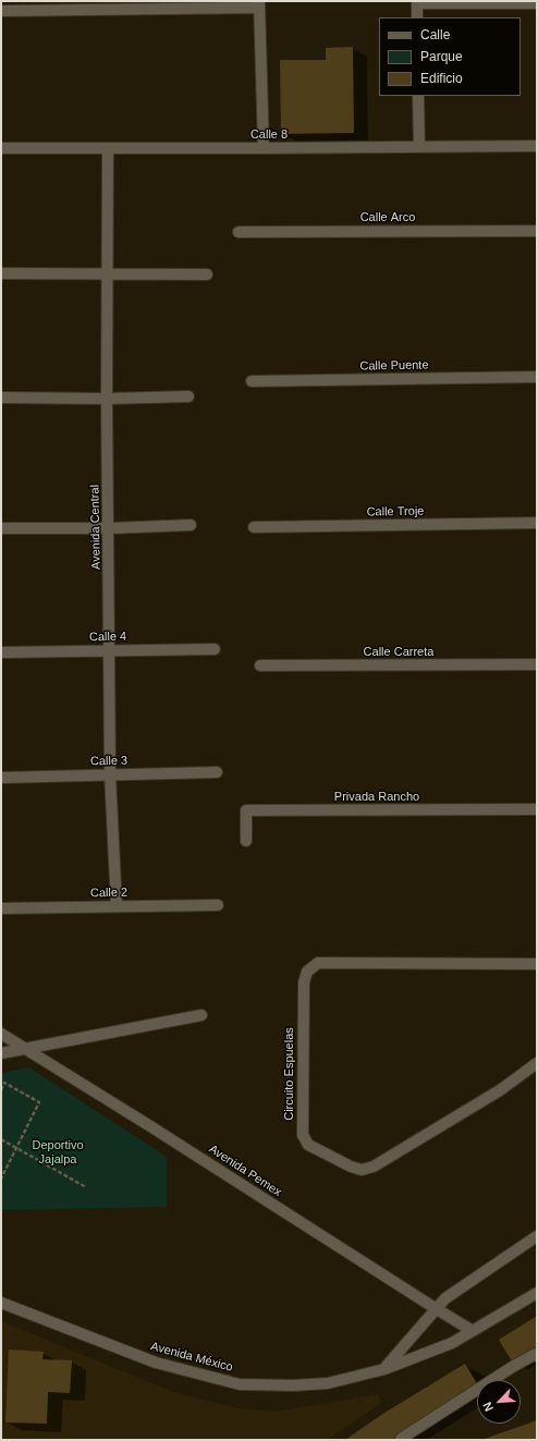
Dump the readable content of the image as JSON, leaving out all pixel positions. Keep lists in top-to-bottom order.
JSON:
{
  "streets": {
    "street": [
      "Calle 8",
      "Calle Arco",
      "Calle Puente",
      "Calle Troje",
      "Avenida Central",
      "Calle 4",
      "Calle Carreta",
      "Calle 3",
      "Privada Rancho",
      "Calle 2",
      "Circuito Espuelas",
      "Avenida Pemex",
      "Avenida México"
    ]
  },
  "crossings": [
    ["Calle 8", "Avenida Central"],
    ["Avenida Central", "Calle 4"],
    ["Avenida Central", "Calle 3"],
    ["Avenida Central", "Calle 2"],
    ["Avenida Pemex", "Avenida México"]
  ],
  "parks": ["Deportivo Jajalpa"],
  "legend": ["Calle", "Parque", "Edificio"],
  "north": "bottom left"
}
